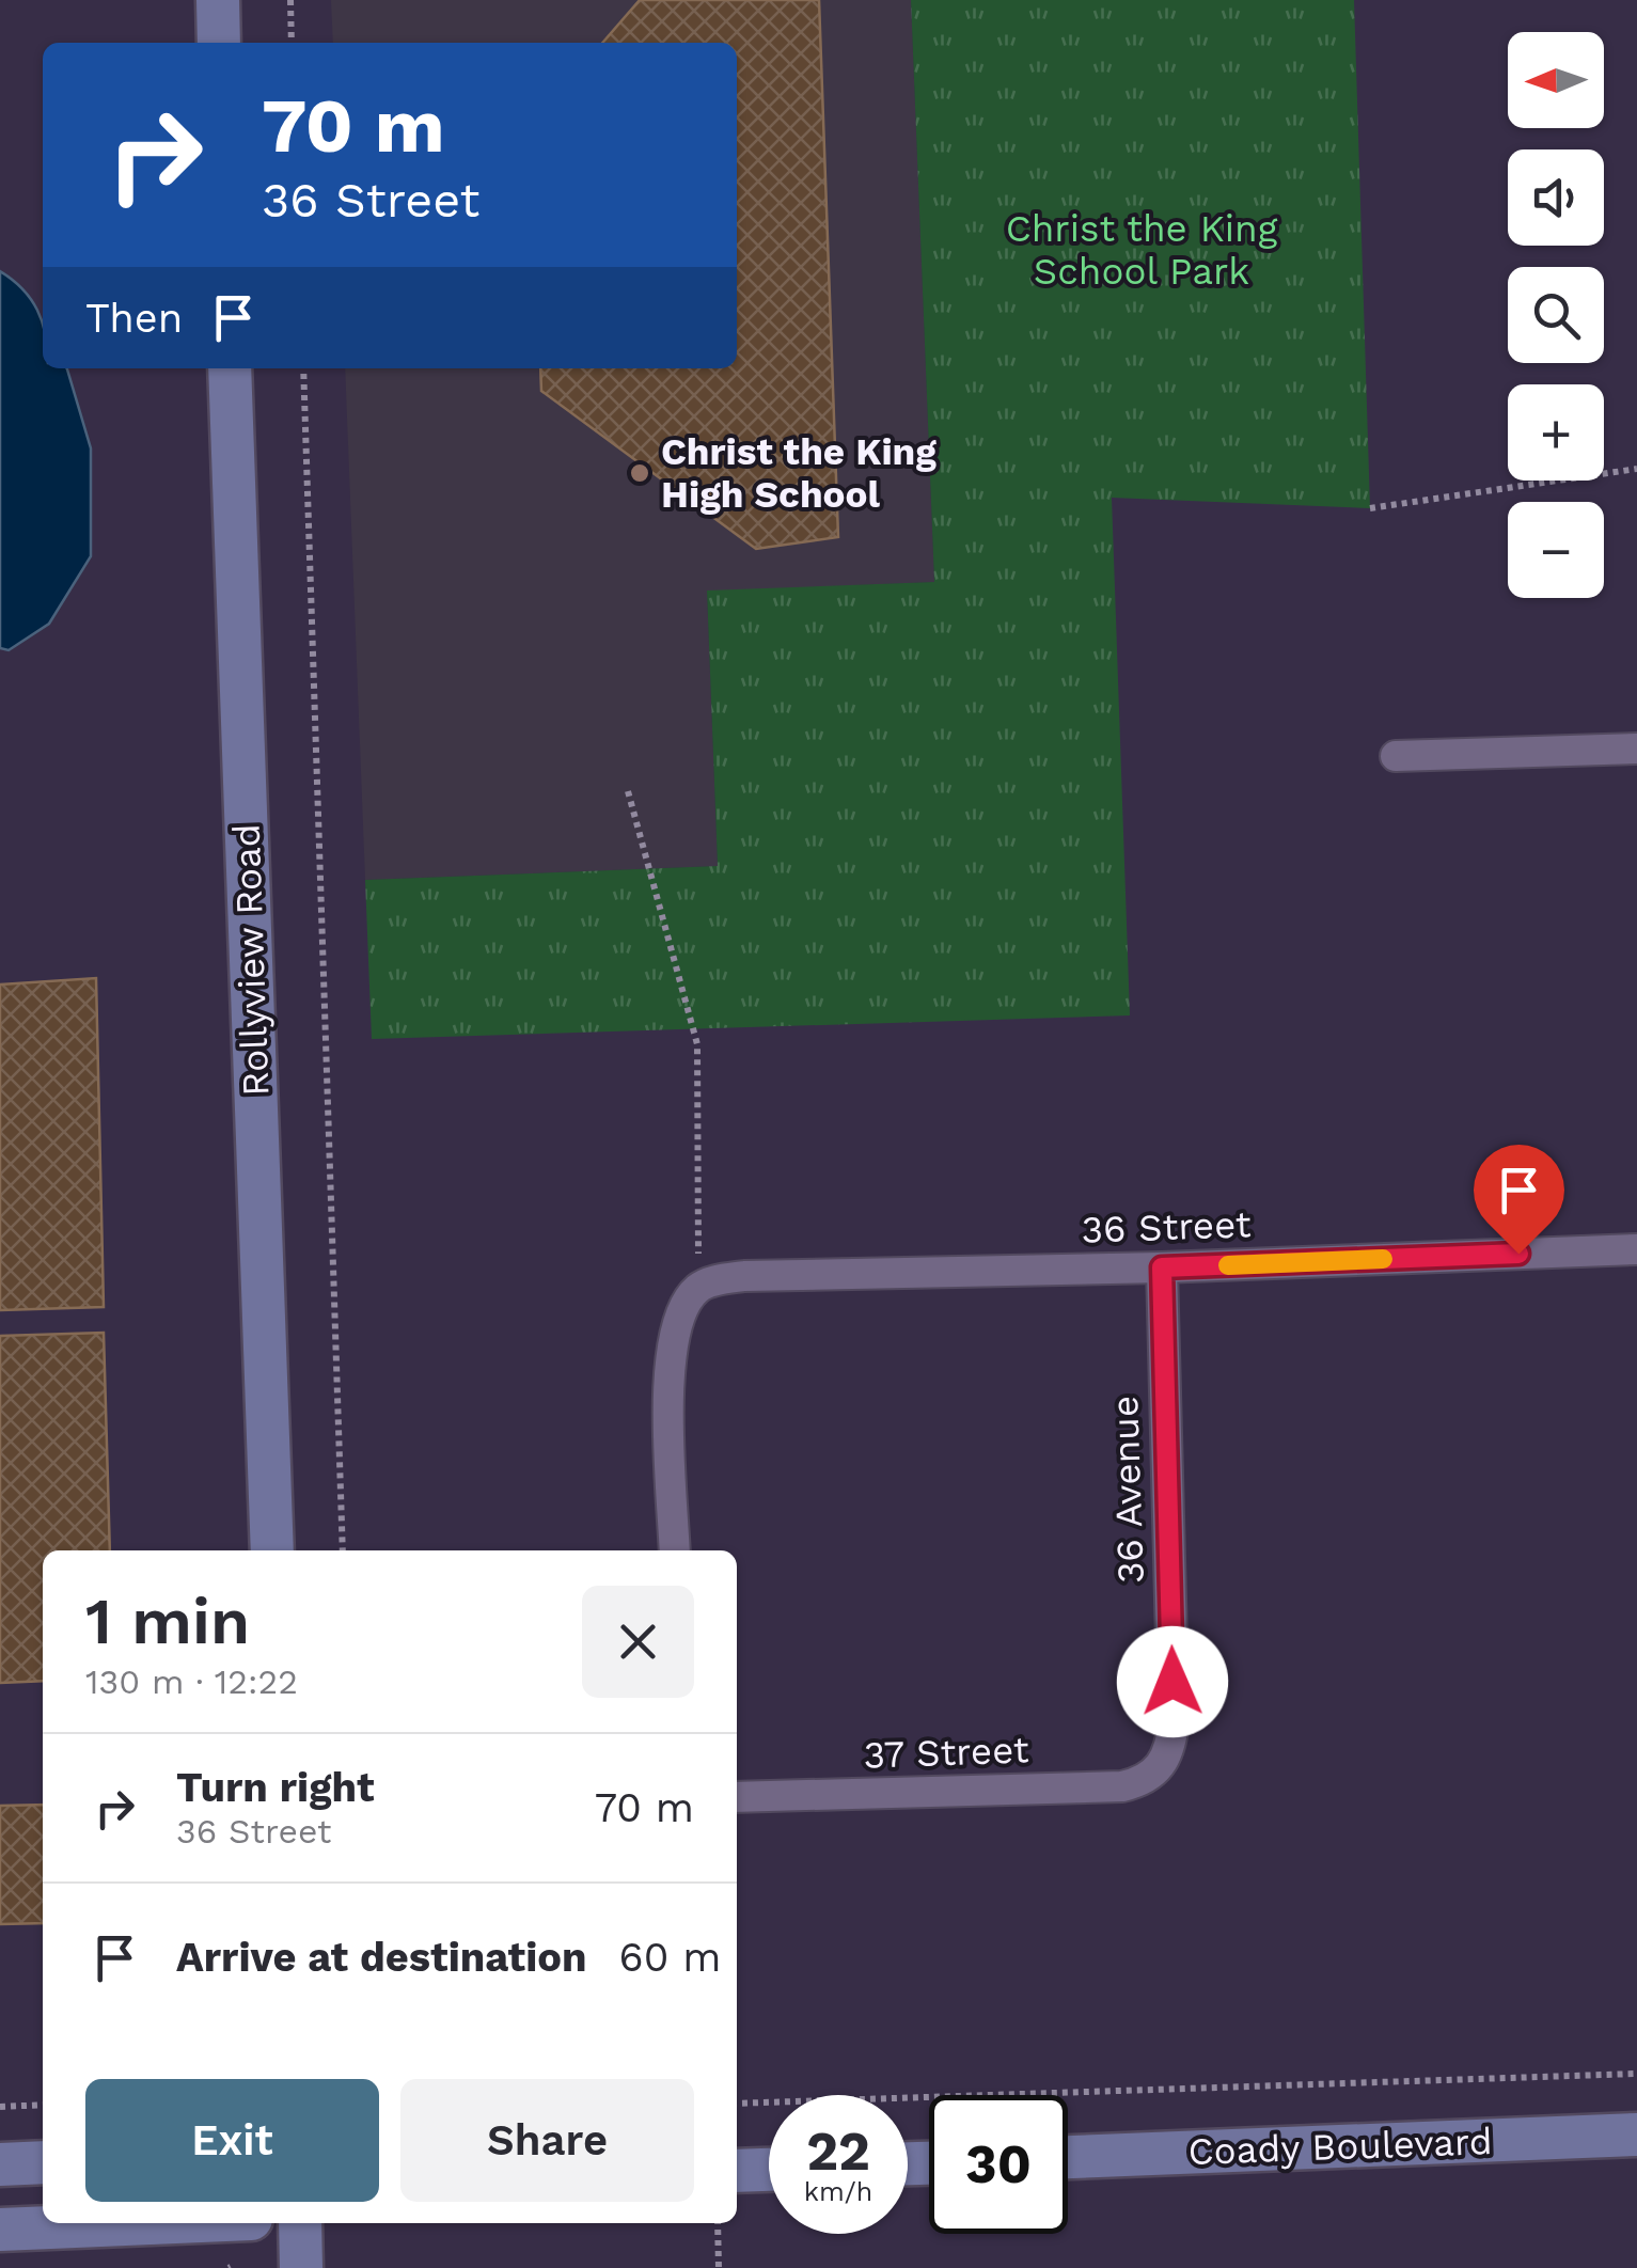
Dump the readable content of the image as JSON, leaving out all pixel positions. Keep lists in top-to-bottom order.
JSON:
{
  "streets": {
    "main road": ["Rollyview Road", "Coady Boulevard"],
    "street": ["36 Street", "36 Avenue", "37 Street"]
  },
  "crossings": [
    ["36 Street", "36 Avenue"],
    ["36 Avenue", "37 Street"]
  ],
  "parks": ["Christ the King School Park"],
  "places": ["Christ the King High School"],
  "north": "left",
  "page": {
    "map_buttons": ["+", "−"],
    "turn": ["70 m", "36 Street"],
    "then": "Then",
    "heading": ["1 min", "130 m · 12:22"],
    "list": [
      {
        "name": "Turn right",
        "note": "36 Street",
        "value": "70 m"
      },
      {
        "name": "Arrive at destination",
        "value": "60 m"
      }
    ],
    "buttons": ["Exit", "Share"],
    "speed": "22 km/h",
    "limit": "30"
  }
}
